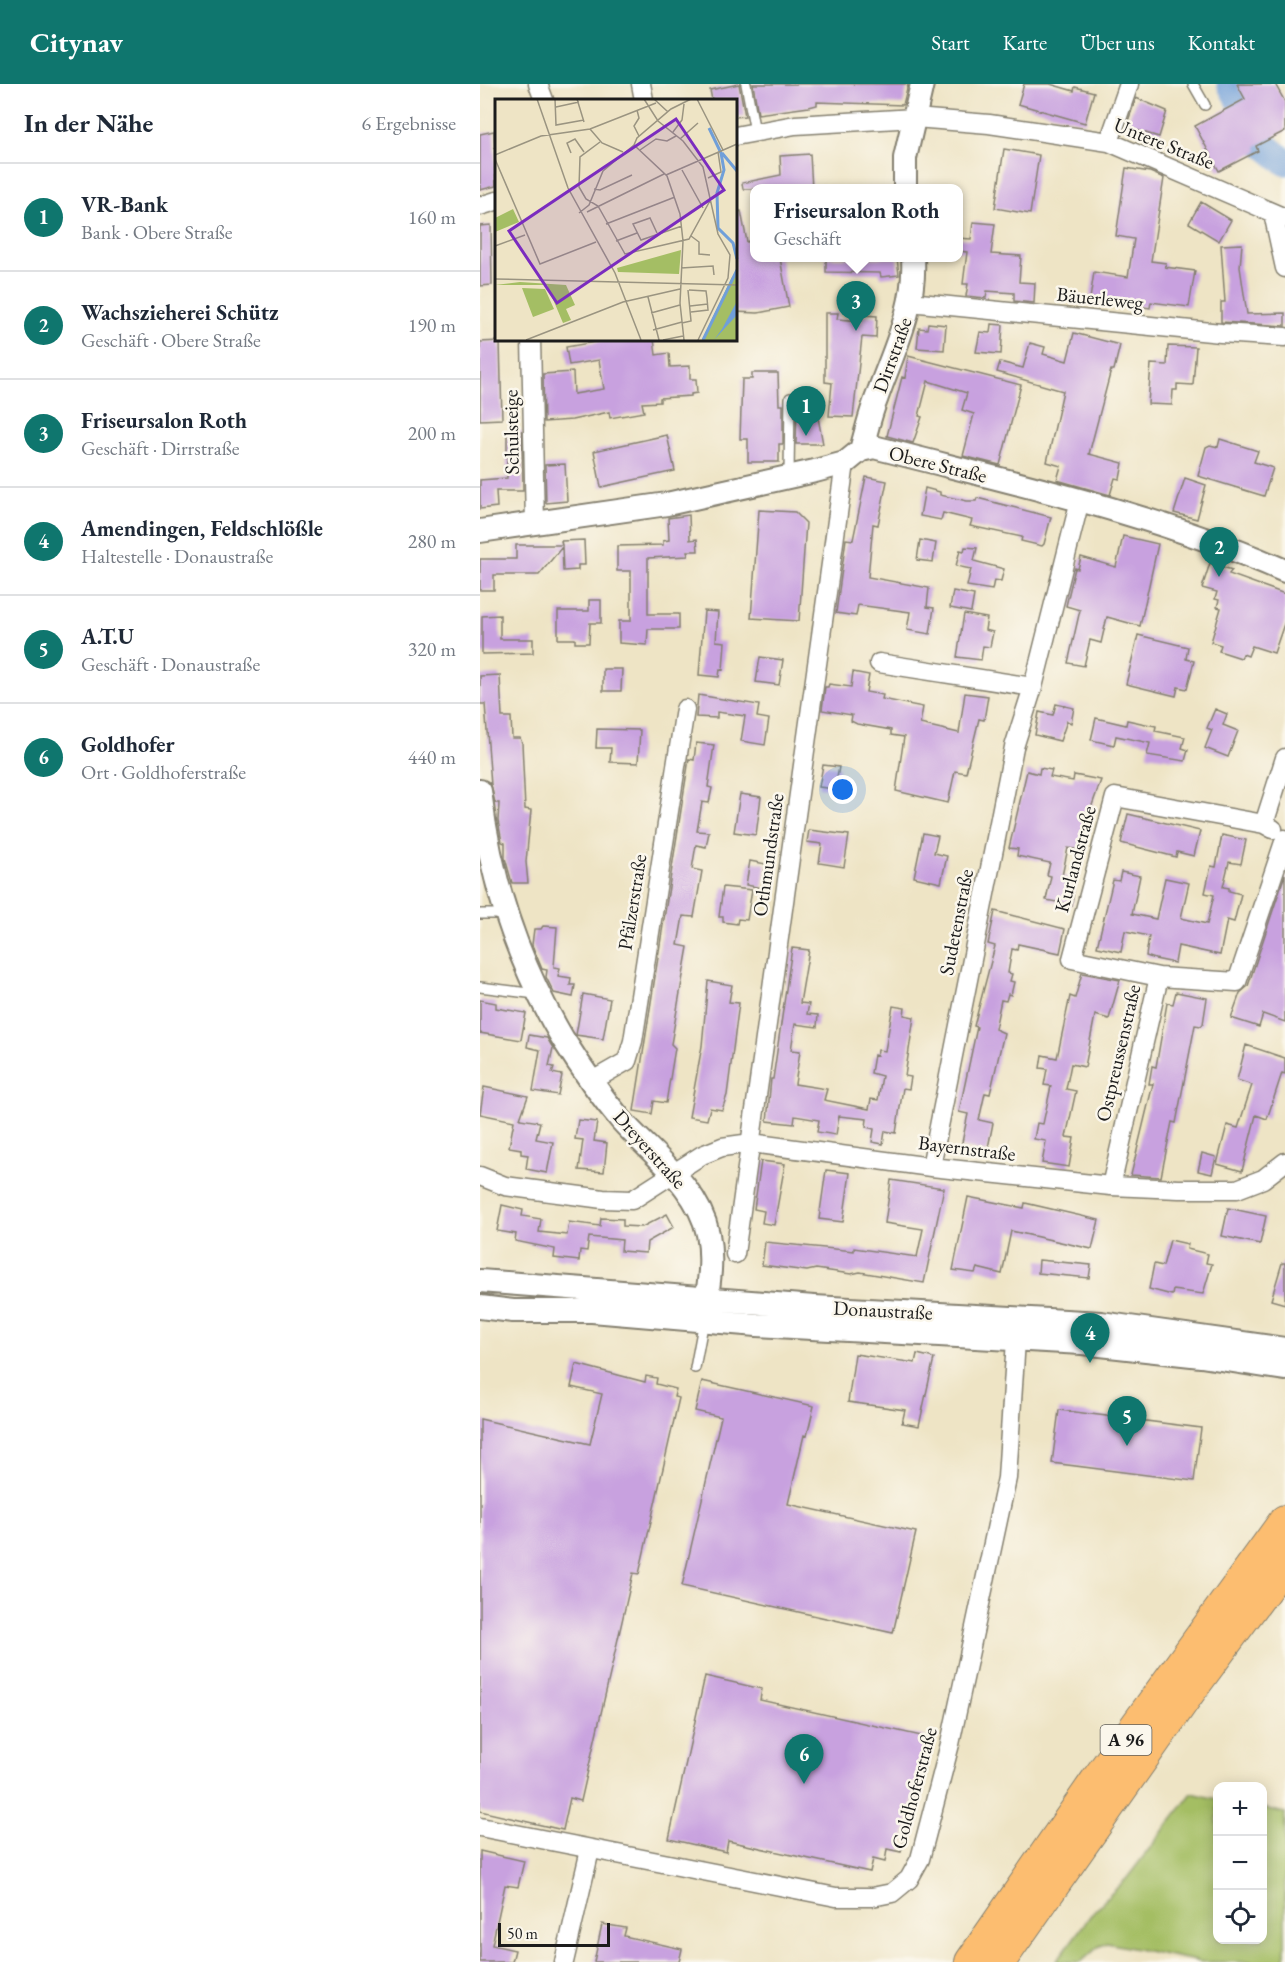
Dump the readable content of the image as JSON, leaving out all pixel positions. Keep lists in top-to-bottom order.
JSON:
{
  "streets": {
    "highway": ["A 96"],
    "street": [
      "Untere Straße",
      "Bäuerleweg",
      "Dirrstraße",
      "Schulsteige",
      "Obere Straße",
      "Othmundstraße",
      "Kurlandstraße",
      "Pfälzerstraße",
      "Sudetenstraße",
      "Ostpreussenstraße",
      "Bayernstraße",
      "Dreyerstraße",
      "Donaustraße",
      "Goldhoferstraße"
    ]
  },
  "crossings": [
    ["Bäuerleweg", "Dirrstraße"],
    ["Dirrstraße", "Obere Straße"],
    ["Dirrstraße", "Othmundstraße"],
    ["Schulsteige", "Obere Straße"],
    ["Obere Straße", "Othmundstraße"],
    ["Obere Straße", "Sudetenstraße"],
    ["Othmundstraße", "Bayernstraße"],
    ["Kurlandstraße", "Ostpreussenstraße"],
    ["Pfälzerstraße", "Dreyerstraße"],
    ["Sudetenstraße", "Bayernstraße"],
    ["Ostpreussenstraße", "Bayernstraße"],
    ["Bayernstraße", "Dreyerstraße"],
    ["Dreyerstraße", "Donaustraße"],
    ["Donaustraße", "Goldhoferstraße"]
  ],
  "scale_bar": "50 m",
  "page": {
    "header": "Citynav",
    "nav": [
      "Start",
      "Karte",
      "Über uns",
      "Kontakt"
    ],
    "heading": ["In der Nähe", "6 Ergebnisse"],
    "list": [
      {
        "mark": "1",
        "name": "VR-Bank",
        "note": "Bank · Obere Straße",
        "value": "160 m"
      },
      {
        "mark": "2",
        "name": "Wachszieherei Schütz",
        "note": "Geschäft · Obere Straße",
        "value": "190 m"
      },
      {
        "mark": "3",
        "name": "Friseursalon Roth",
        "note": "Geschäft · Dirrstraße",
        "value": "200 m"
      },
      {
        "mark": "4",
        "name": "Amendingen, Feldschlößle",
        "note": "Haltestelle · Donaustraße",
        "value": "280 m"
      },
      {
        "mark": "5",
        "name": "A.T.U",
        "note": "Geschäft · Donaustraße",
        "value": "320 m"
      },
      {
        "mark": "6",
        "name": "Goldhofer",
        "note": "Ort · Goldhoferstraße",
        "value": "440 m"
      }
    ],
    "popup": ["Friseursalon Roth", "Geschäft"],
    "pins": [
      "3",
      "1",
      "2",
      "4",
      "5",
      "6"
    ],
    "map_buttons": ["+", "−"],
    "scale": "50 m"
  }
}
